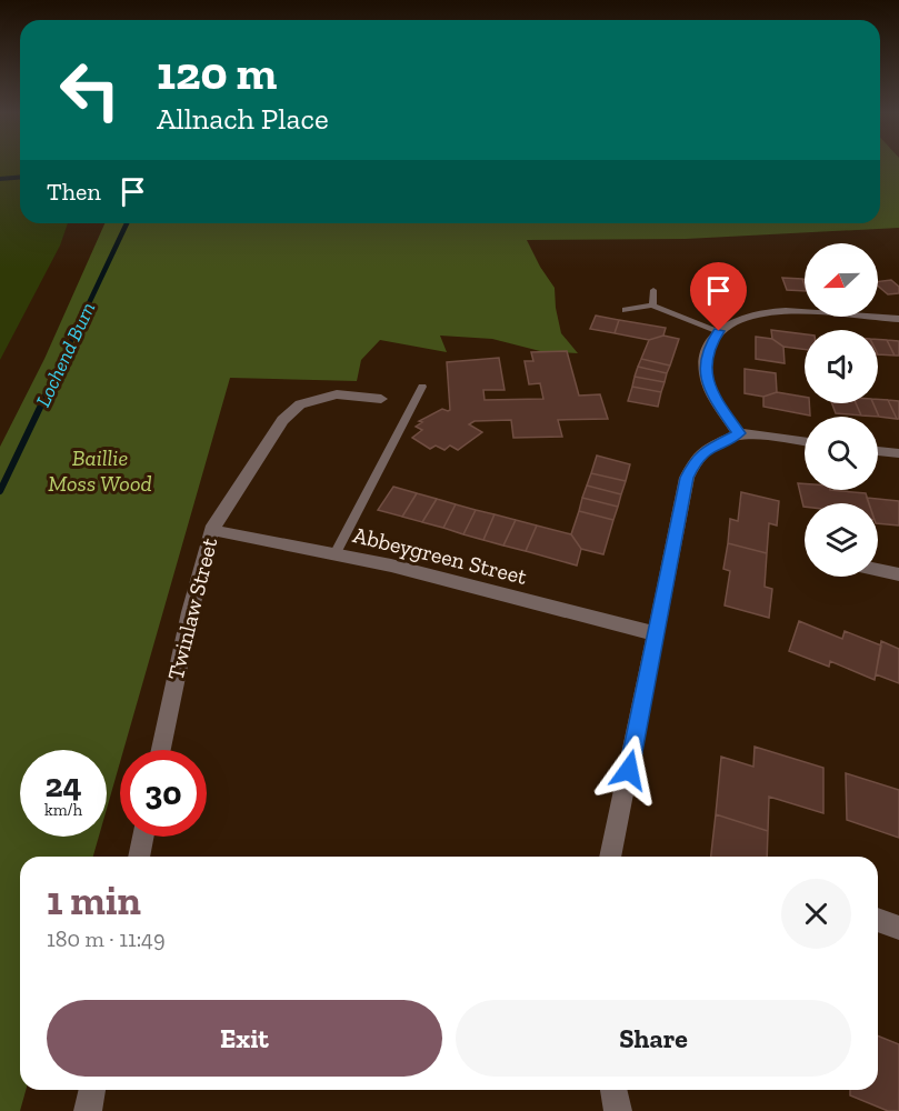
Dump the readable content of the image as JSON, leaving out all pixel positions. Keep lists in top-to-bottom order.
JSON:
{
  "streets": {
    "street": ["Abbeygreen Street", "Twinlaw Street"]
  },
  "crossings": [
    ["Abbeygreen Street", "Twinlaw Street"]
  ],
  "water": ["Lochend Burn"],
  "parks": ["Baillie Moss Wood"],
  "north": "left",
  "page": {
    "turn": ["120 m", "Allnach Place"],
    "then": "Then",
    "speed": "24 km/h",
    "limit": "30",
    "heading": ["1 min", "180 m · 11:49"],
    "buttons": ["Exit", "Share"]
  }
}
